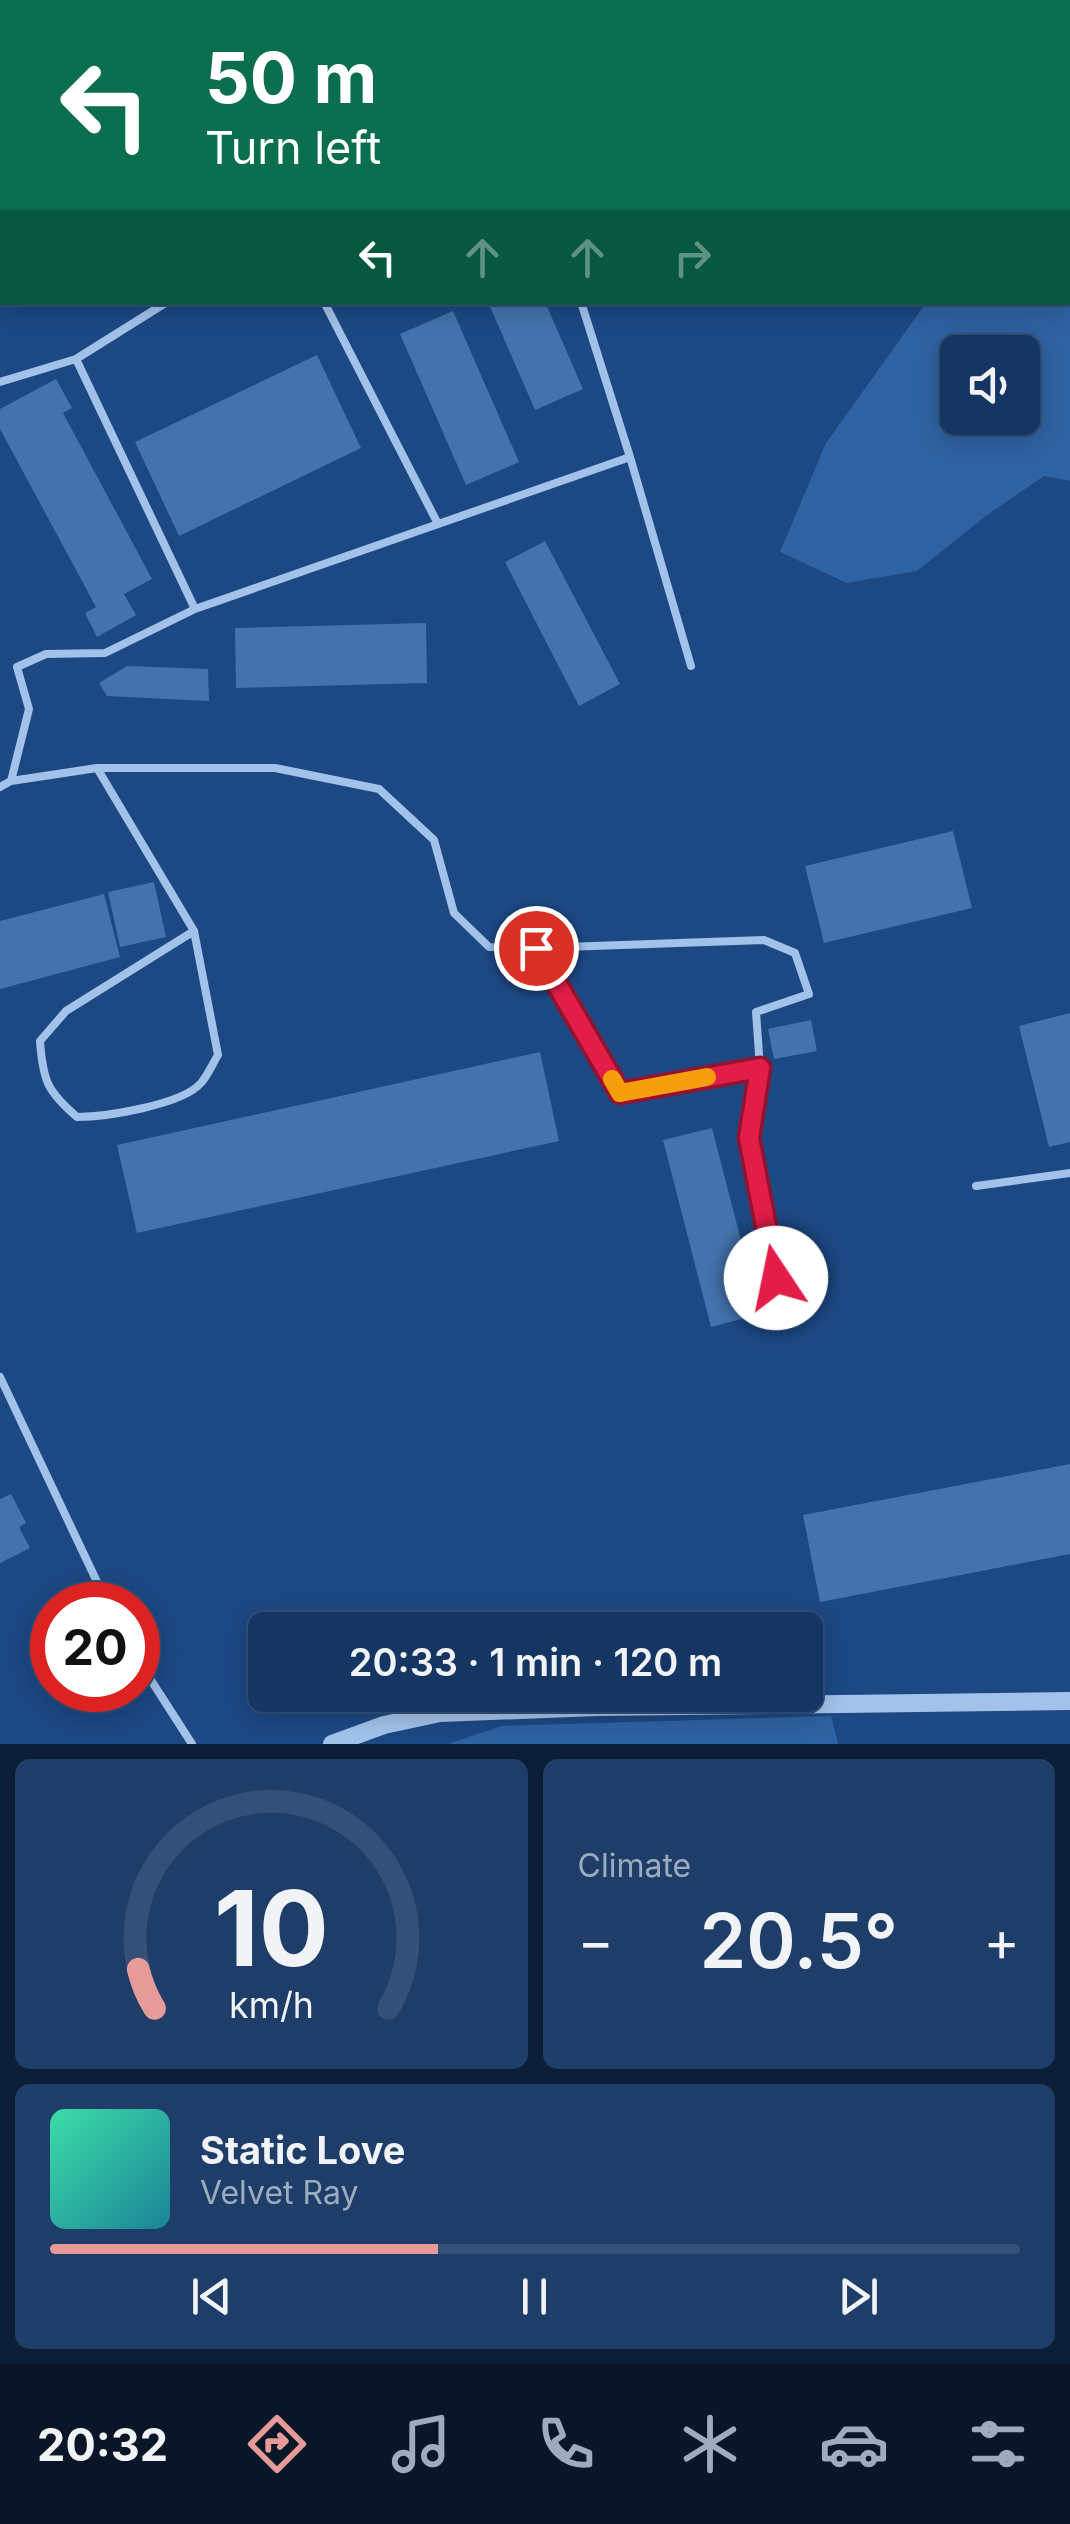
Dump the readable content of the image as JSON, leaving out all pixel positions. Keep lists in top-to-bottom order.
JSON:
{
  "page": {
    "turn": ["50 m", "Turn left"],
    "limit": "20",
    "trip": "20:33 · 1 min · 120 m",
    "tile": "Climate",
    "heat": ["−", "20.5°", "+"],
    "song": ["Static Love", "Velvet Ray"],
    "tabs": "20:32",
    "gauge": ["10", "km/h"]
  }
}
